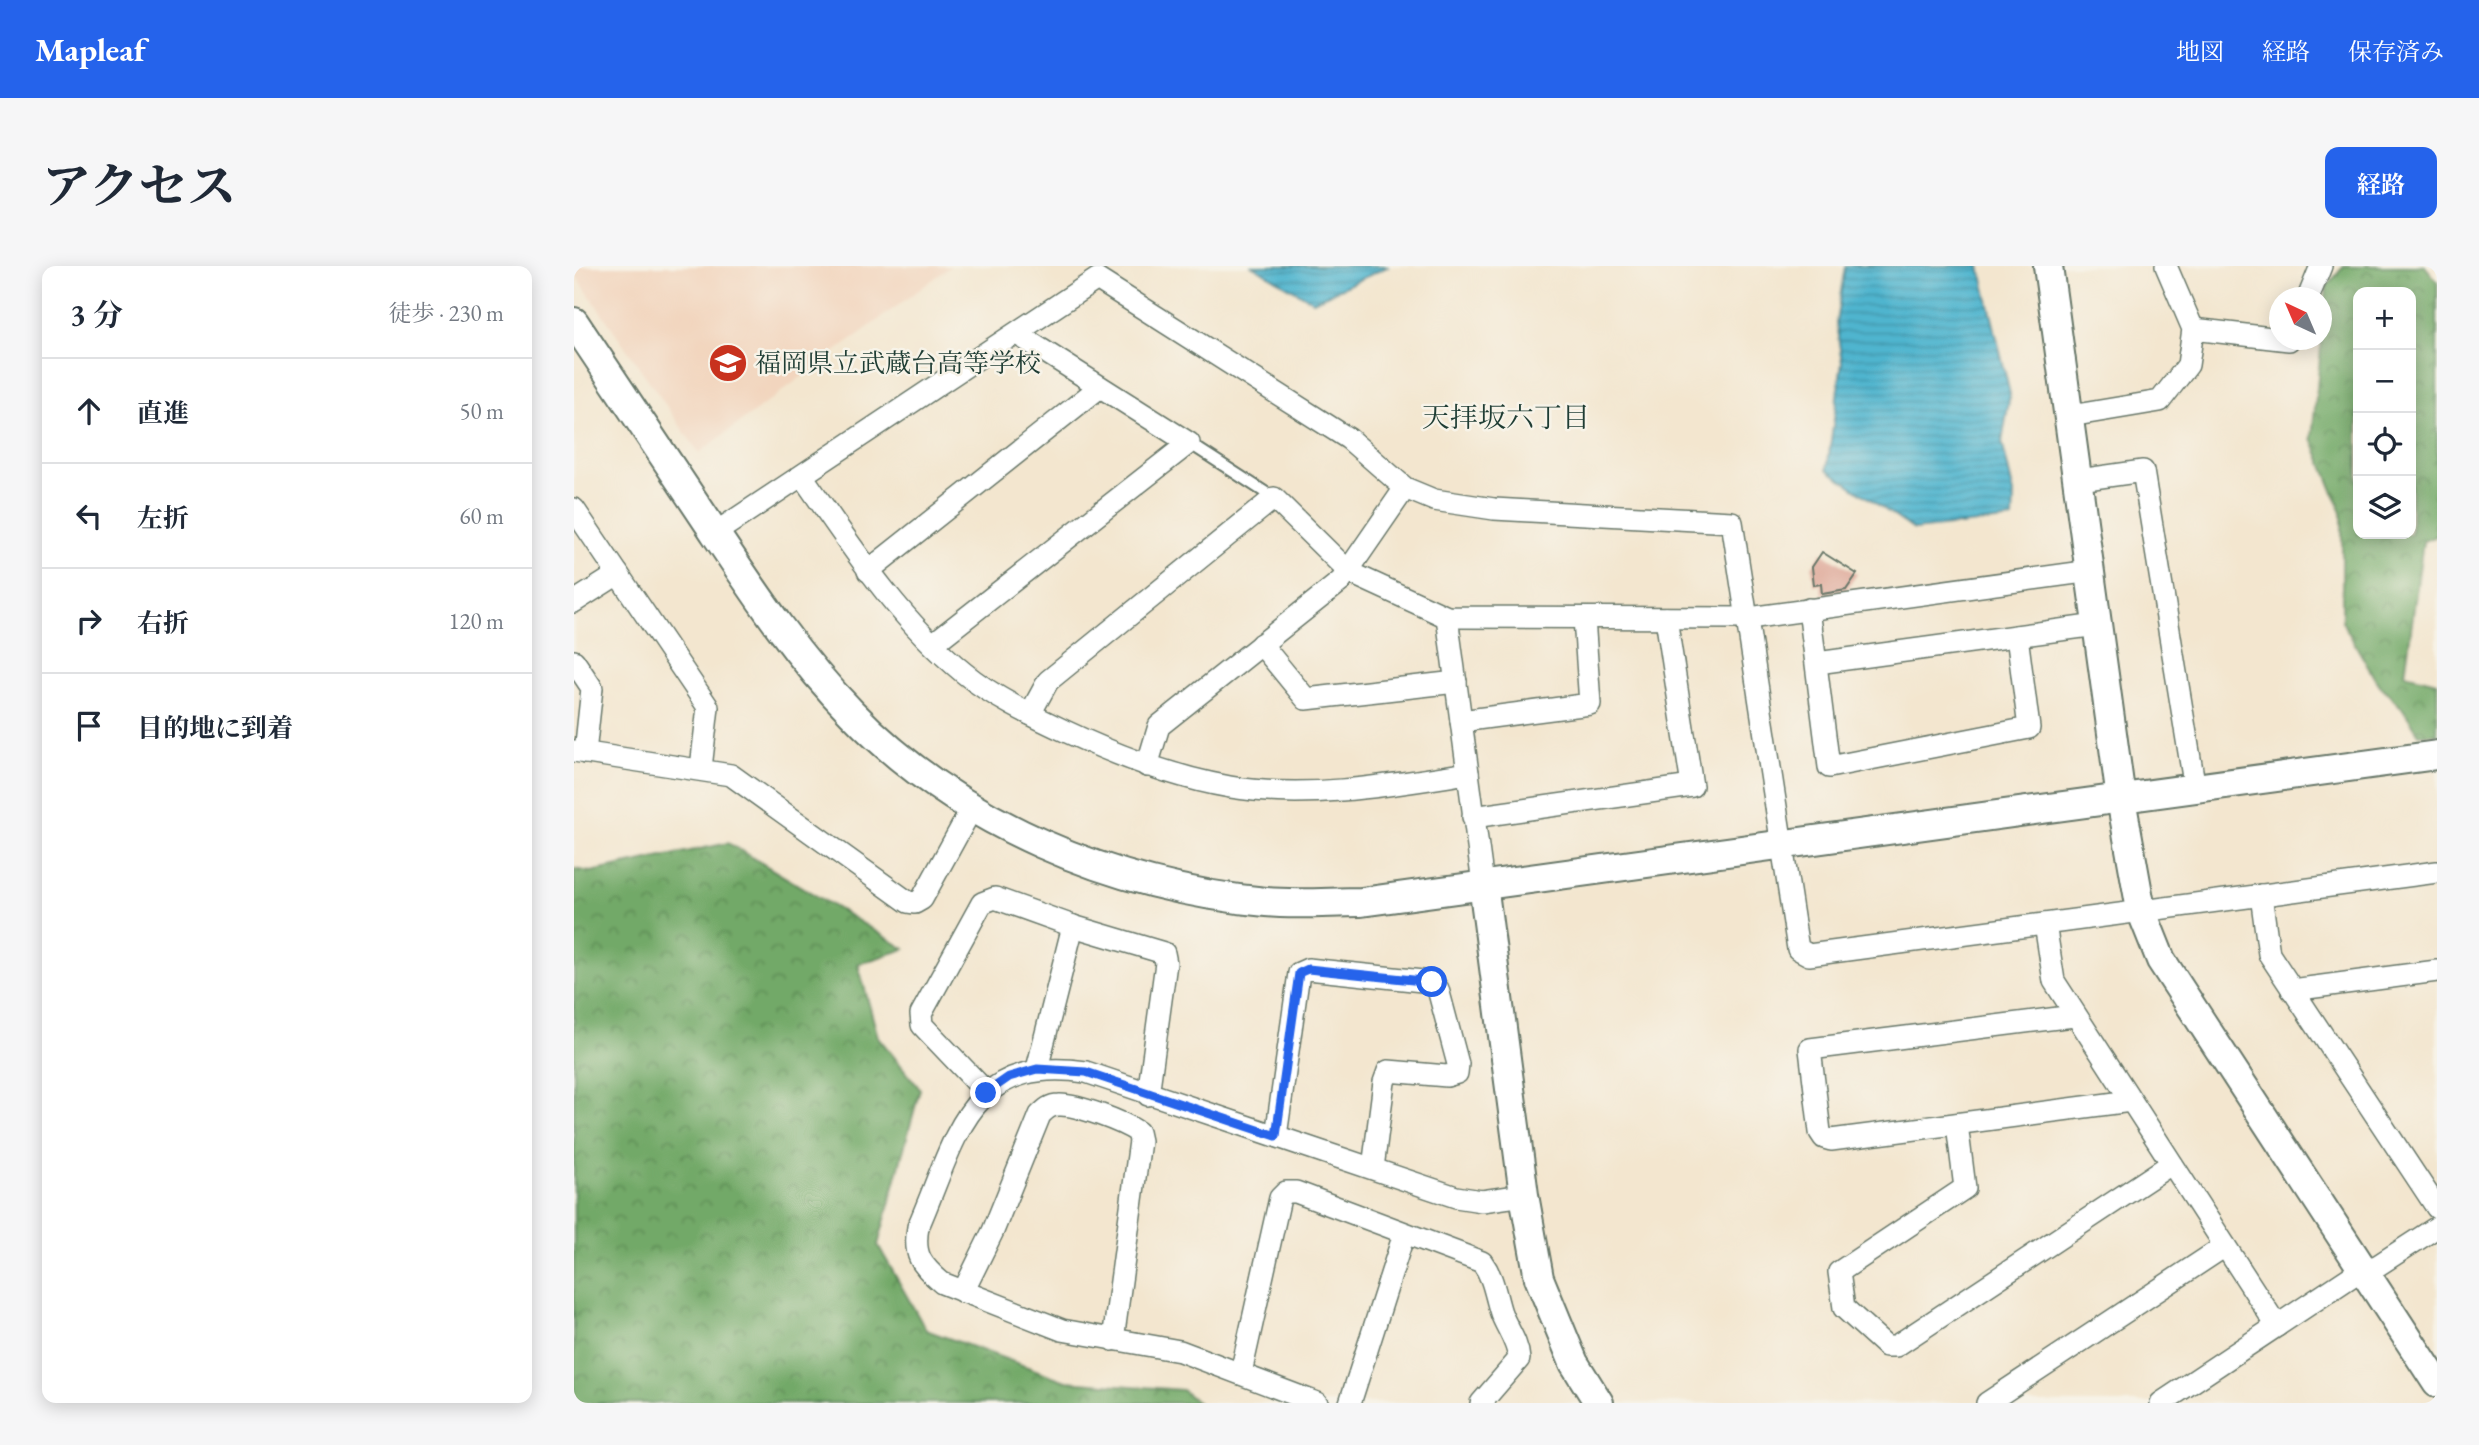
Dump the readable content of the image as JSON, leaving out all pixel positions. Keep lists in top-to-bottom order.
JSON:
{
  "districts": ["天拝坂六丁目"],
  "places": {
    "school or university": ["福岡県立武蔵台高等学校"]
  },
  "north": "top left",
  "page": {
    "header": "Mapleaf",
    "nav": ["地図", "経路", "保存済み"],
    "title": "アクセス",
    "buttons": "経路",
    "heading": ["3 分", "徒歩 · 230 m"],
    "map_buttons": ["+", "−"],
    "list": [
      ["直進", "50 m"],
      ["左折", "60 m"],
      ["右折", "120 m"],
      "目的地に到着"
    ]
  }
}
